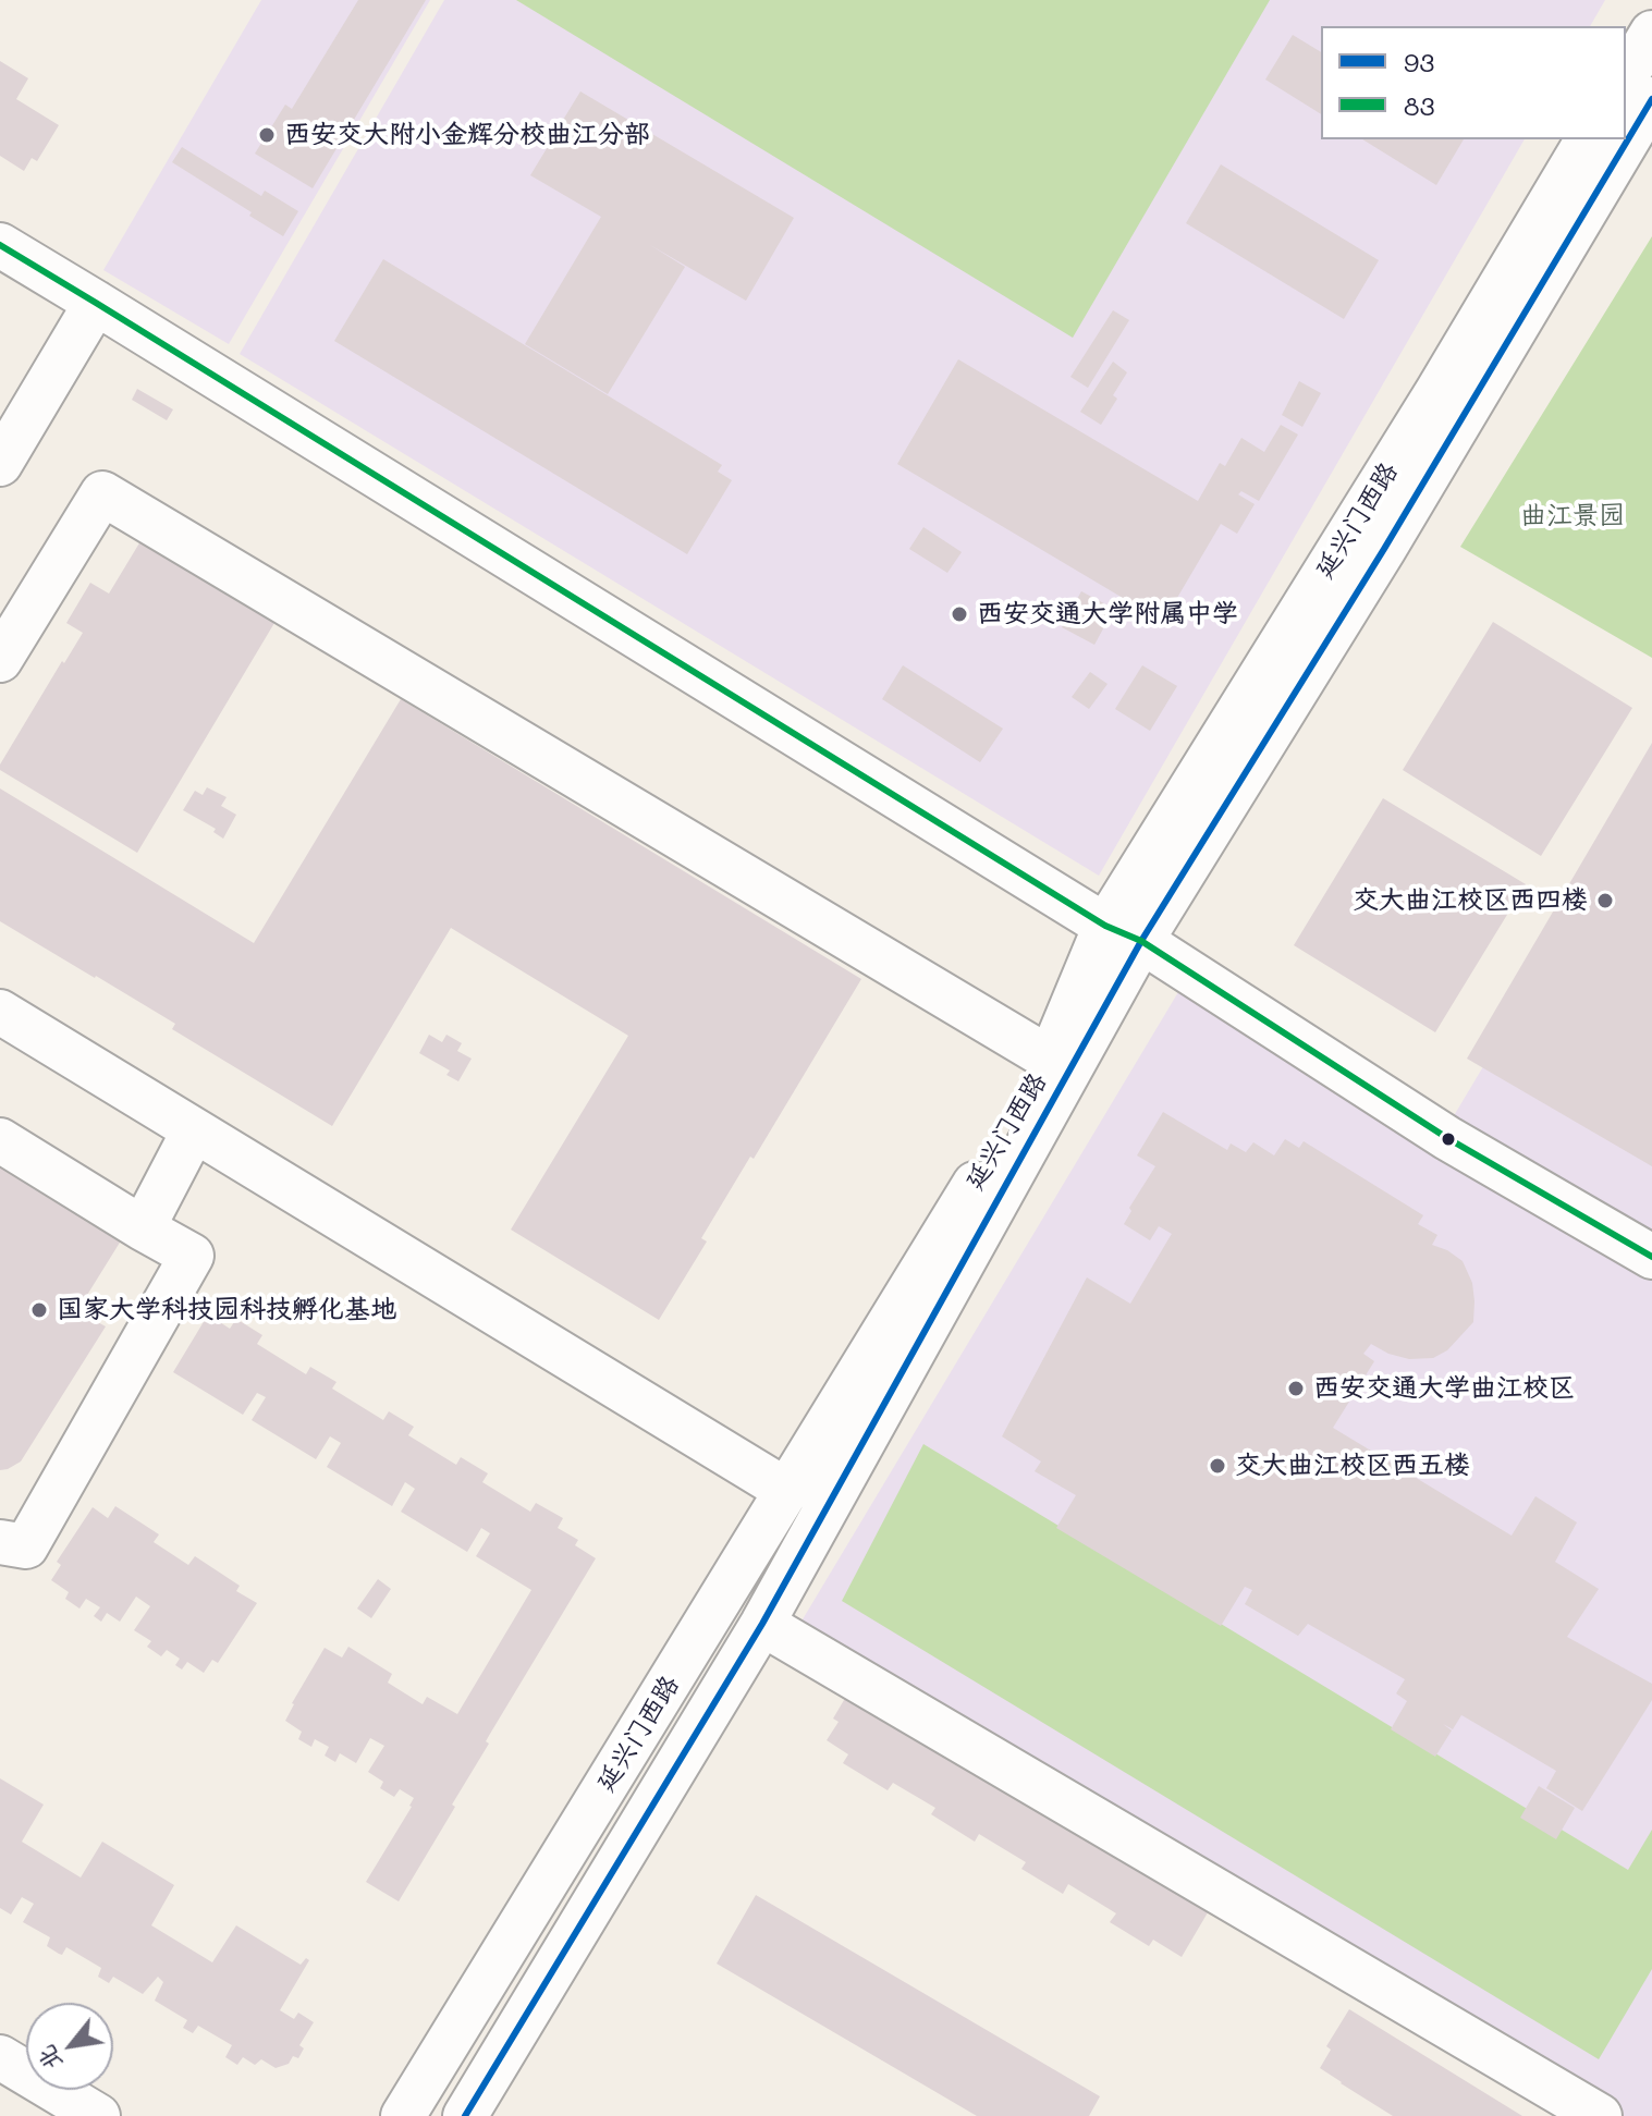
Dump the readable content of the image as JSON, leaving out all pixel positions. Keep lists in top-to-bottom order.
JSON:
{
  "streets": {
    "street": ["延兴门西路"]
  },
  "parks": ["曲江景园"],
  "places": [
    "西安交大附小金辉分校曲江分部",
    "西安交通大学附属中学",
    "交大曲江校区西四楼",
    "国家大学科技园科技孵化基地",
    "西安交通大学曲江校区",
    "交大曲江校区西五楼"
  ],
  "lines": ["transit line 93", "transit line 83"],
  "legend": ["93", "83"],
  "north": "bottom left"
}
